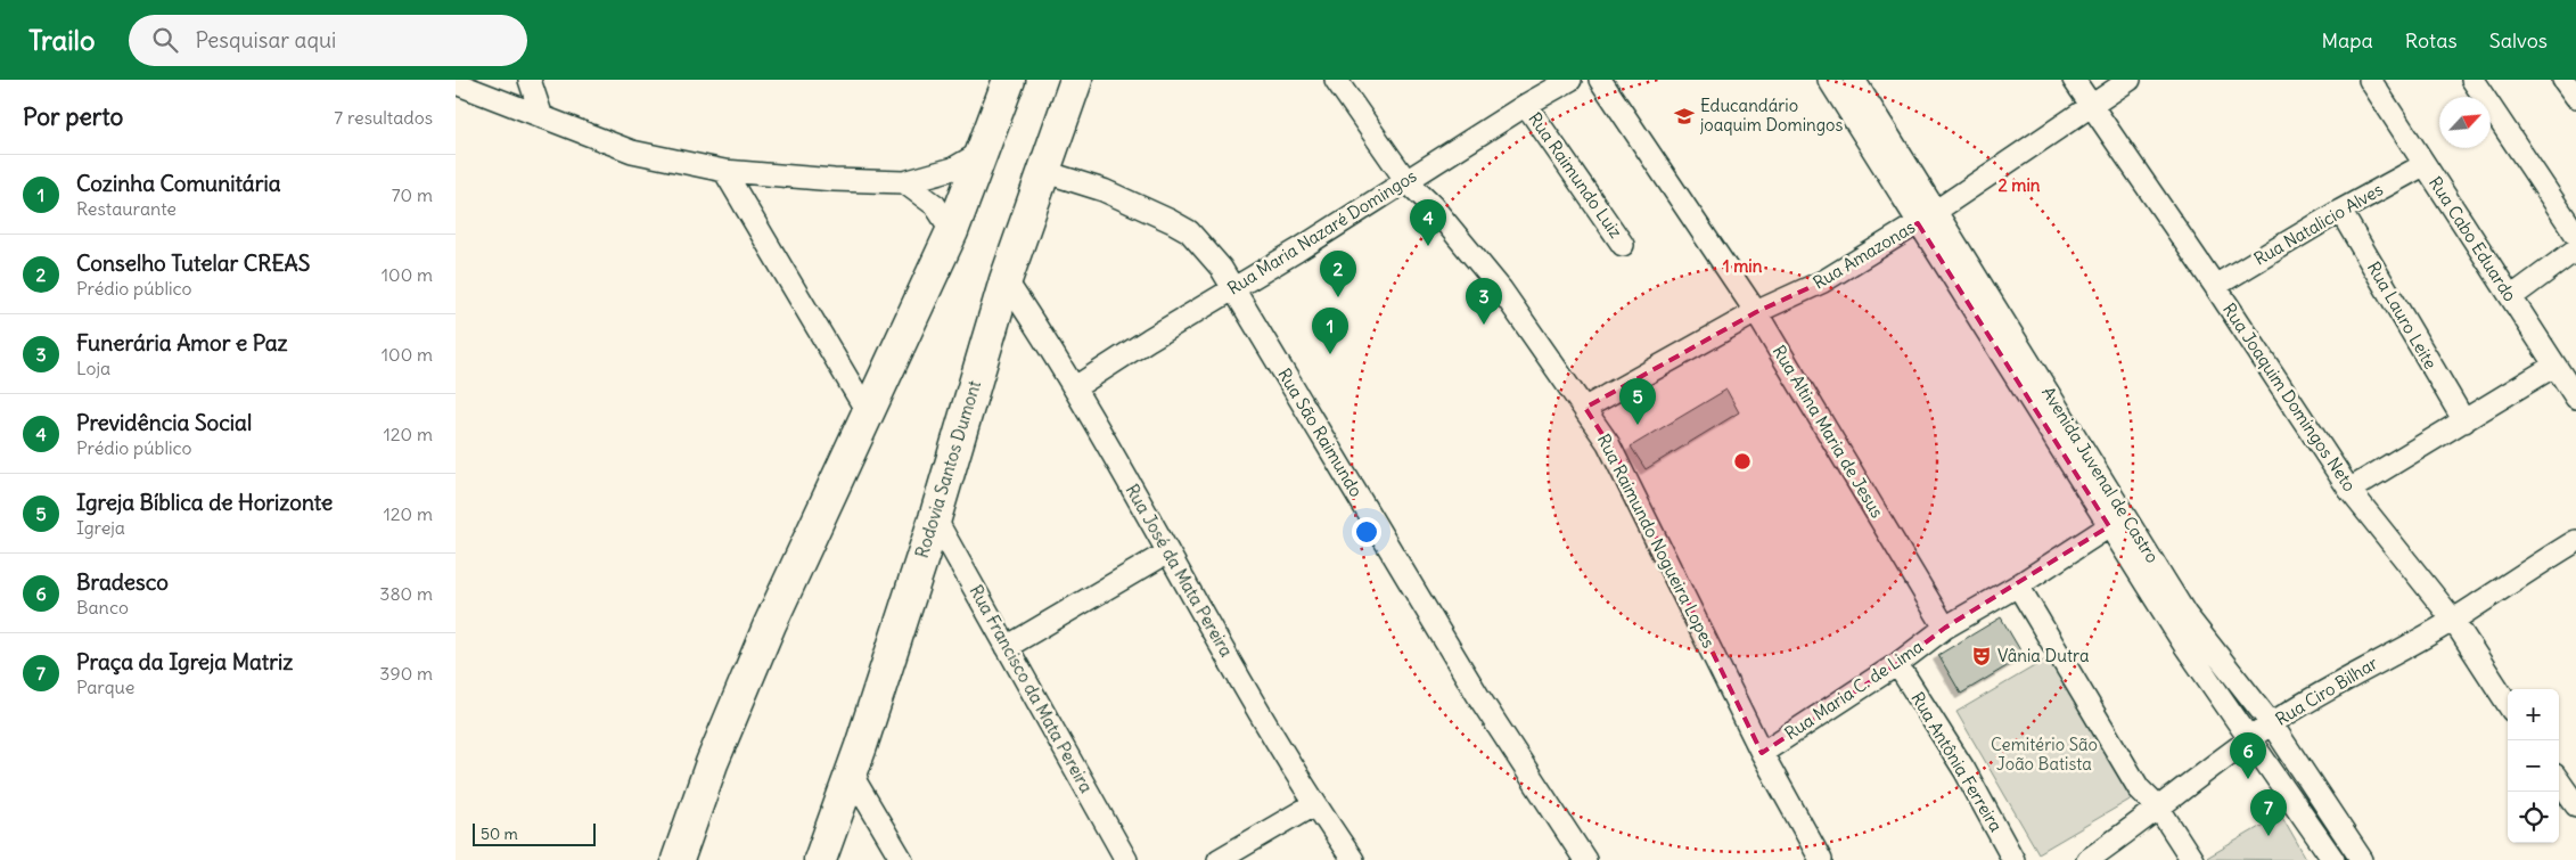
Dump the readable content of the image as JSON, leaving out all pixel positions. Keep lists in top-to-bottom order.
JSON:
{
  "streets": {
    "highway": ["Rodovia Santos Dumont"],
    "street": [
      "Rua Raimundo Luiz",
      "Rua Natalicio Alves",
      "Rua Maria Nazaré Domingos",
      "Rua Cabo Eduardo",
      "Rua Amazonas",
      "Rua Lauro Leite",
      "Rua Joaquim Domingos Neto",
      "Rua Altina Maria de Jesus",
      "Rua São Raimundo",
      "Avenida Juvenal de Castro",
      "Rua Raimundo Nogueira Lopes",
      "Rua José da Mata Pereira",
      "Rua Francisco da Mata Pereira",
      "Rua Maria C. de Lima",
      "Rua Ciro Bilhar",
      "Rua Antônia Ferreira"
    ]
  },
  "crossings": [
    ["Rua Raimundo Luiz", "Rua Maria Nazaré Domingos"],
    ["Rua Natalicio Alves", "Rua Cabo Eduardo"],
    ["Rua Natalicio Alves", "Rua Lauro Leite"],
    ["Rua Natalicio Alves", "Rua Joaquim Domingos Neto"],
    ["Rua Maria Nazaré Domingos", "Rua São Raimundo"],
    ["Rua Maria Nazaré Domingos", "Rua Raimundo Nogueira Lopes"],
    ["Rua Maria Nazaré Domingos", "Rua José da Mata Pereira"],
    ["Rua Amazonas", "Rua Joaquim Domingos Neto"],
    ["Rua Amazonas", "Rua Altina Maria de Jesus"],
    ["Rua Amazonas", "Avenida Juvenal de Castro"],
    ["Rua Amazonas", "Rua Raimundo Nogueira Lopes"],
    ["Rua Joaquim Domingos Neto", "Rua Ciro Bilhar"],
    ["Rua Altina Maria de Jesus", "Rua Maria C. de Lima"],
    ["Rua São Raimundo", "Rodovia Santos Dumont"],
    ["Rodovia Santos Dumont", "Rua José da Mata Pereira"],
    ["Rodovia Santos Dumont", "Rua Francisco da Mata Pereira"],
    ["Avenida Juvenal de Castro", "Rua Ciro Bilhar"],
    ["Rua Raimundo Nogueira Lopes", "Rua Maria C. de Lima"],
    ["Rua Maria C. de Lima", "Rua Antônia Ferreira"]
  ],
  "parks": ["Cemitério São João Batista"],
  "places": {
    "school or university": ["Educandário joaquim Domingos"],
    "theatre": ["Vânia Dutra"]
  },
  "scale_bar": "50 m",
  "north": "top right",
  "page": {
    "header": "Trailo",
    "search": "Pesquisar aqui",
    "nav": ["Mapa", "Rotas", "Salvos"],
    "heading": ["Por perto", "7 resultados"],
    "list": [
      {
        "mark": "1",
        "name": "Cozinha Comunitária",
        "note": "Restaurante",
        "value": "70 m"
      },
      {
        "mark": "2",
        "name": "Conselho Tutelar CREAS",
        "note": "Prédio público",
        "value": "100 m"
      },
      {
        "mark": "3",
        "name": "Funerária Amor e Paz",
        "note": "Loja",
        "value": "100 m"
      },
      {
        "mark": "4",
        "name": "Previdência Social",
        "note": "Prédio público",
        "value": "120 m"
      },
      {
        "mark": "5",
        "name": "Igreja Bíblica de Horizonte",
        "note": "Igreja",
        "value": "120 m"
      },
      {
        "mark": "6",
        "name": "Bradesco",
        "note": "Banco",
        "value": "380 m"
      },
      {
        "mark": "7",
        "name": "Praça da Igreja Matriz",
        "note": "Parque",
        "value": "390 m"
      }
    ],
    "pins": [
      "4",
      "2",
      "3",
      "1",
      "5",
      "6",
      "7"
    ],
    "map_buttons": ["+", "−"],
    "scale": "50 m"
  },
  "rings": ["2 min", "1 min"]
}
